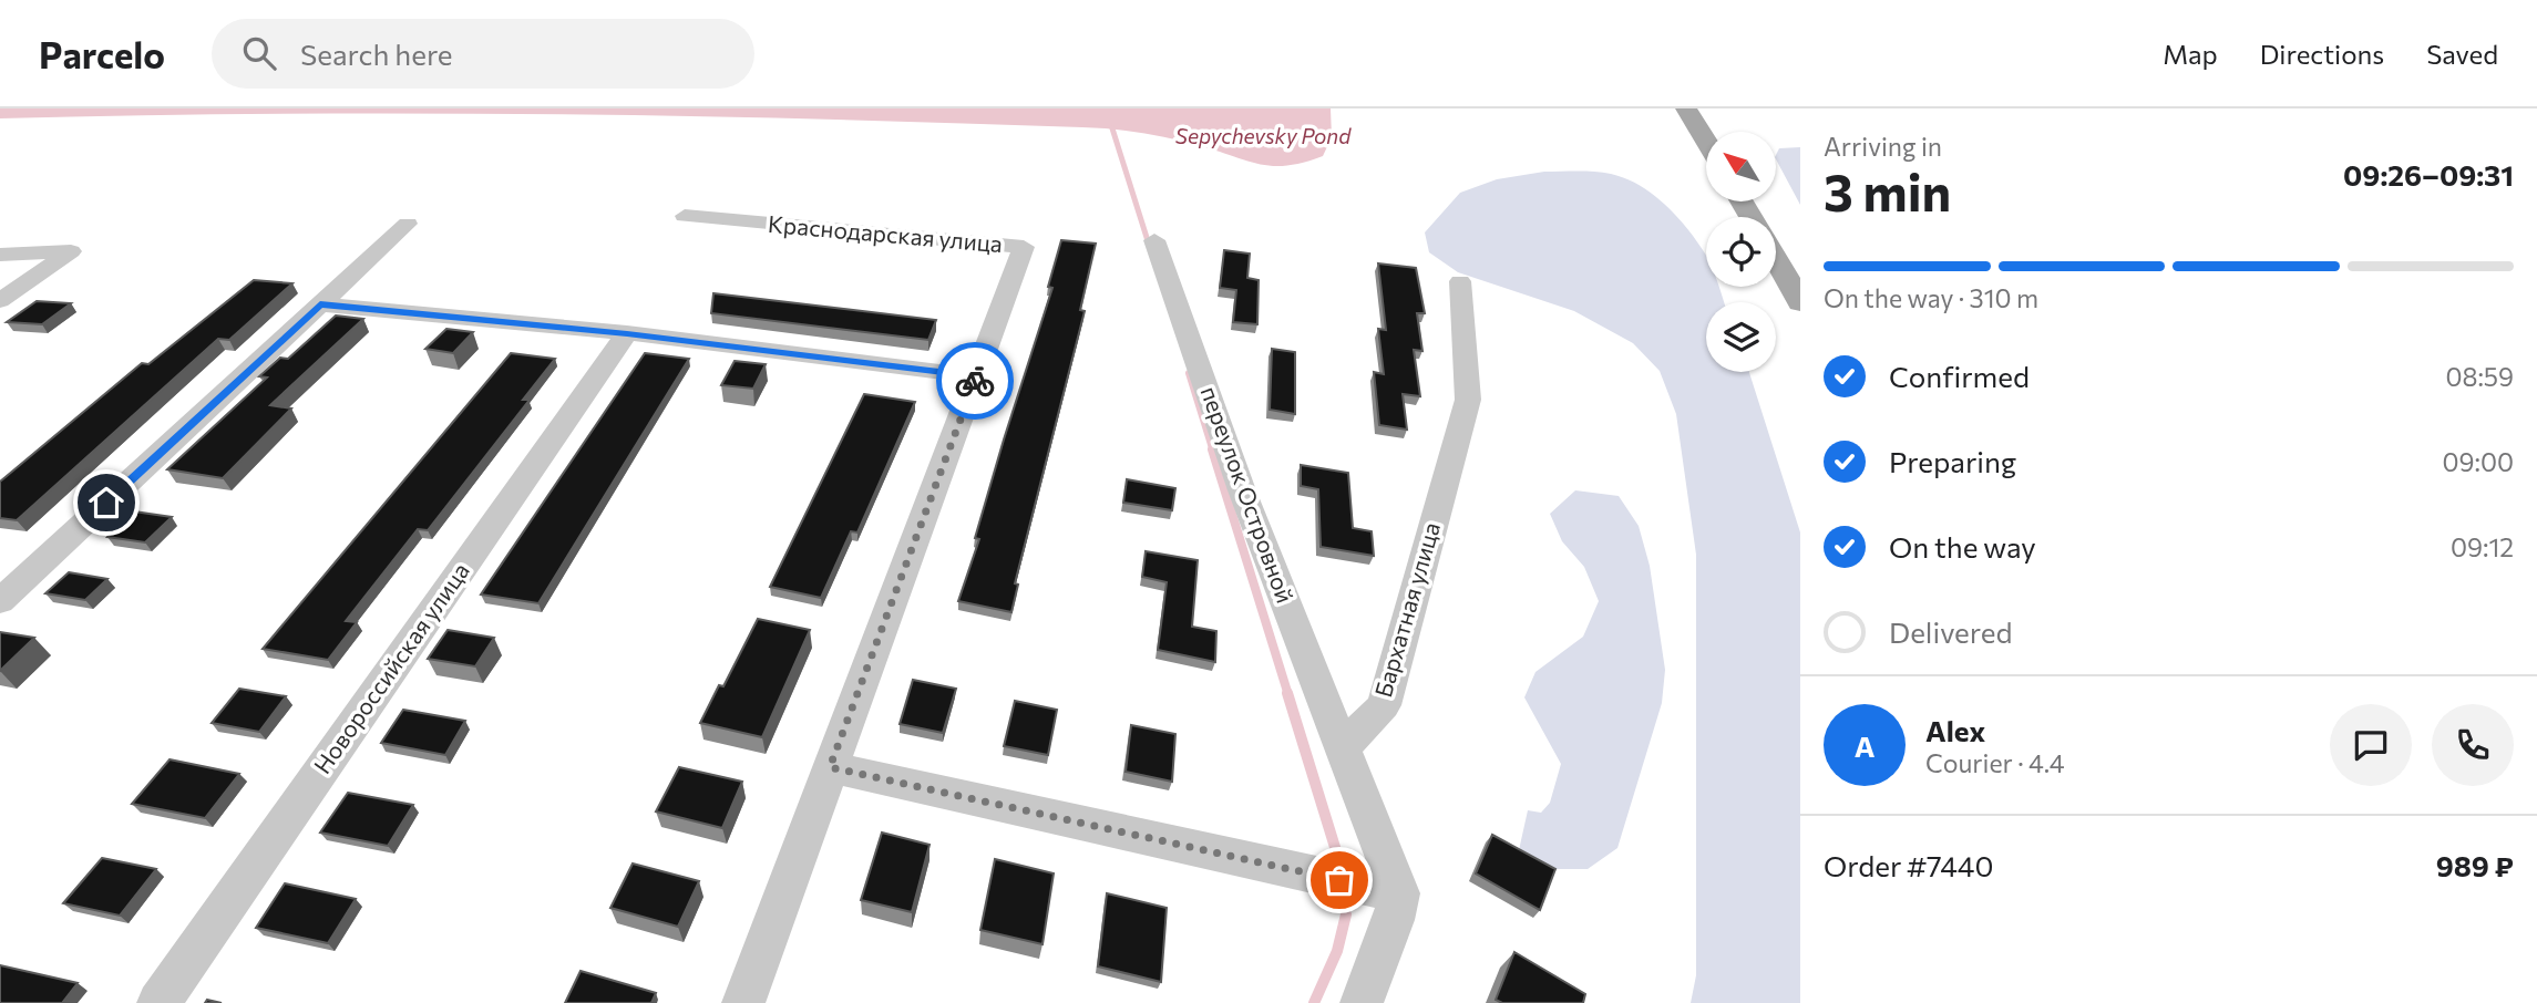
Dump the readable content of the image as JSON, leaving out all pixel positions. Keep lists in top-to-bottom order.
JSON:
{
  "streets": {
    "street": [
      "Краснодарская улица",
      "переулок Островной",
      "Бархатная улица",
      "Новороссийская улица"
    ]
  },
  "crossings": [
    ["переулок Островной", "Бархатная улица"]
  ],
  "water": ["Sepychevsky Pond"],
  "north": "top left",
  "page": {
    "header": "Parcelo",
    "search": "Search here",
    "nav": ["Map", "Directions", "Saved"],
    "heading": ["3 min", "Arriving in", "09:26–09:31"],
    "panel": [
      "Alex",
      "Courier · 4.4",
      "Order #7440",
      "989 ₽"
    ],
    "bar": "On the way · 310 m",
    "list": [
      ["Confirmed", "08:59"],
      ["Preparing", "09:00"],
      ["On the way", "09:12"],
      "Delivered"
    ],
    "round": "A"
  }
}
